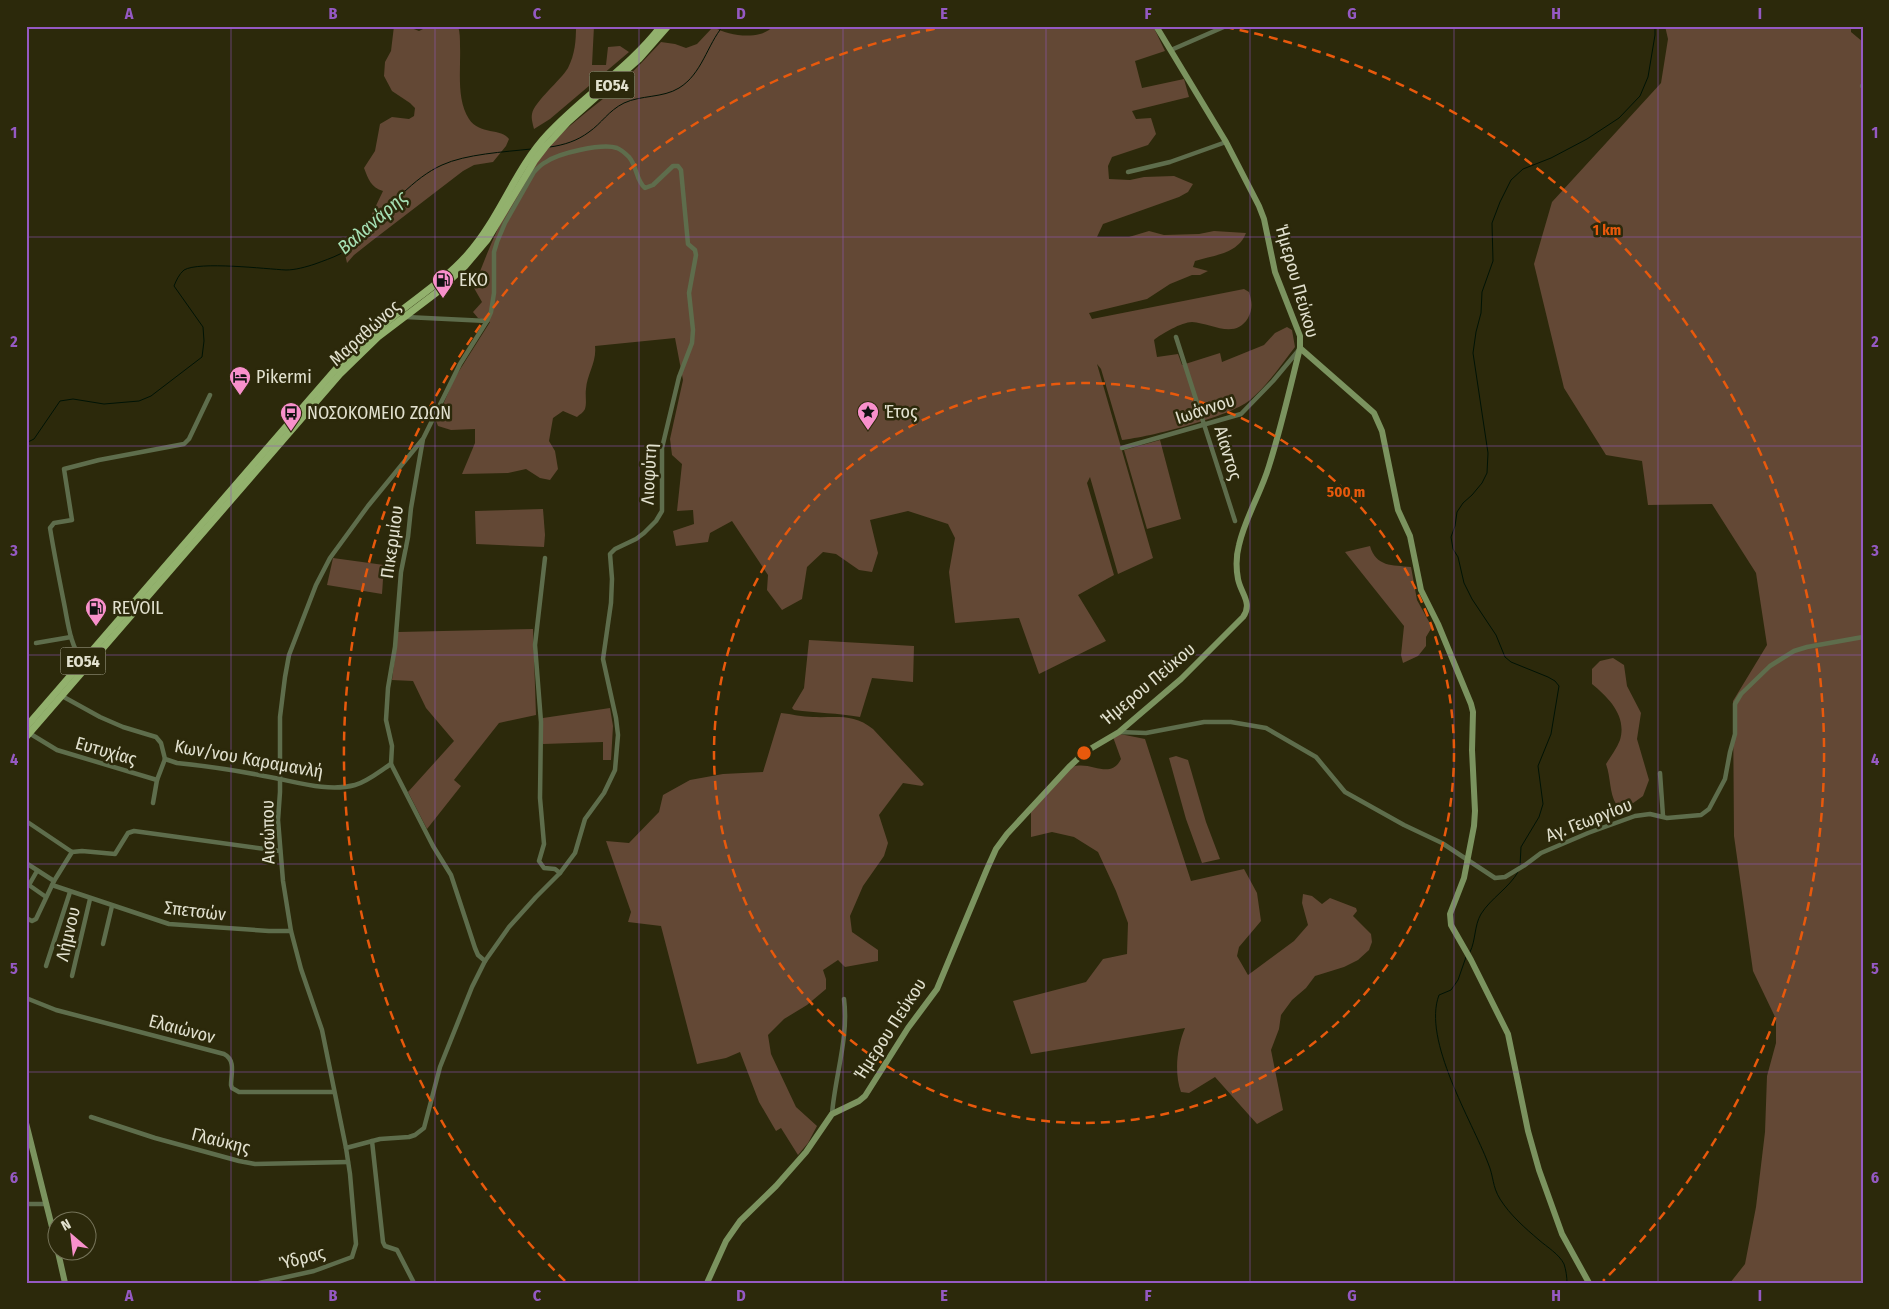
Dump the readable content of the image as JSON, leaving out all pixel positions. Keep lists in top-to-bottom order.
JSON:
{
  "streets": {
    "main road": ["ΕΟ54", "Μαραθώνος"],
    "street": [
      "Ήμερου Πεύκου",
      "Ιωάννου",
      "Αίαντος",
      "Λιοφύτη",
      "Πικερμίου",
      "Ευτυχίας",
      "Κων/νου Καραμανλή",
      "Αγ. Γεωργίου",
      "Αισώπου",
      "Σπετσών",
      "Λήμνου",
      "Ελαιώνον",
      "Γλαύκης",
      "Ύδρας"
    ]
  },
  "crossings": [
    ["Ήμερου Πεύκου", "Ιωάννου"],
    ["Μαραθώνος", "Ευτυχίας"],
    ["Μαραθώνος", "Κων/νου Καραμανλή"],
    ["Ιωάννου", "Αίαντος"],
    ["Λιοφύτη", "Πικερμίου"],
    ["Πικερμίου", "Κων/νου Καραμανλή"],
    ["Πικερμίου", "Αισώπου"],
    ["Ευτυχίας", "Κων/νου Καραμανλή"],
    ["Κων/νου Καραμανλή", "Αισώπου"],
    ["Αισώπου", "Σπετσών"],
    ["Αισώπου", "Ελαιώνον"],
    ["Αισώπου", "Γλαύκης"],
    ["Αισώπου", "Ύδρας"],
    ["Σπετσών", "Λήμνου"]
  ],
  "water": ["Βαλανάρης"],
  "places": {
    "fuel station": ["EKO", "REVOIL"],
    "hotel": ["Pikermi"],
    "place": ["Έτος"],
    "bus stop": ["ΝΟΣΟΚΟΜΕΙΟ ΖΩΩΝ"]
  },
  "north": "top left",
  "grid": {
    "columns": [
      "A",
      "B",
      "C",
      "D",
      "E",
      "F",
      "G",
      "H",
      "I"
    ],
    "rows": [
      "1",
      "2",
      "3",
      "4",
      "5",
      "6"
    ]
  },
  "rings": ["1 km", "500 m"]
}
